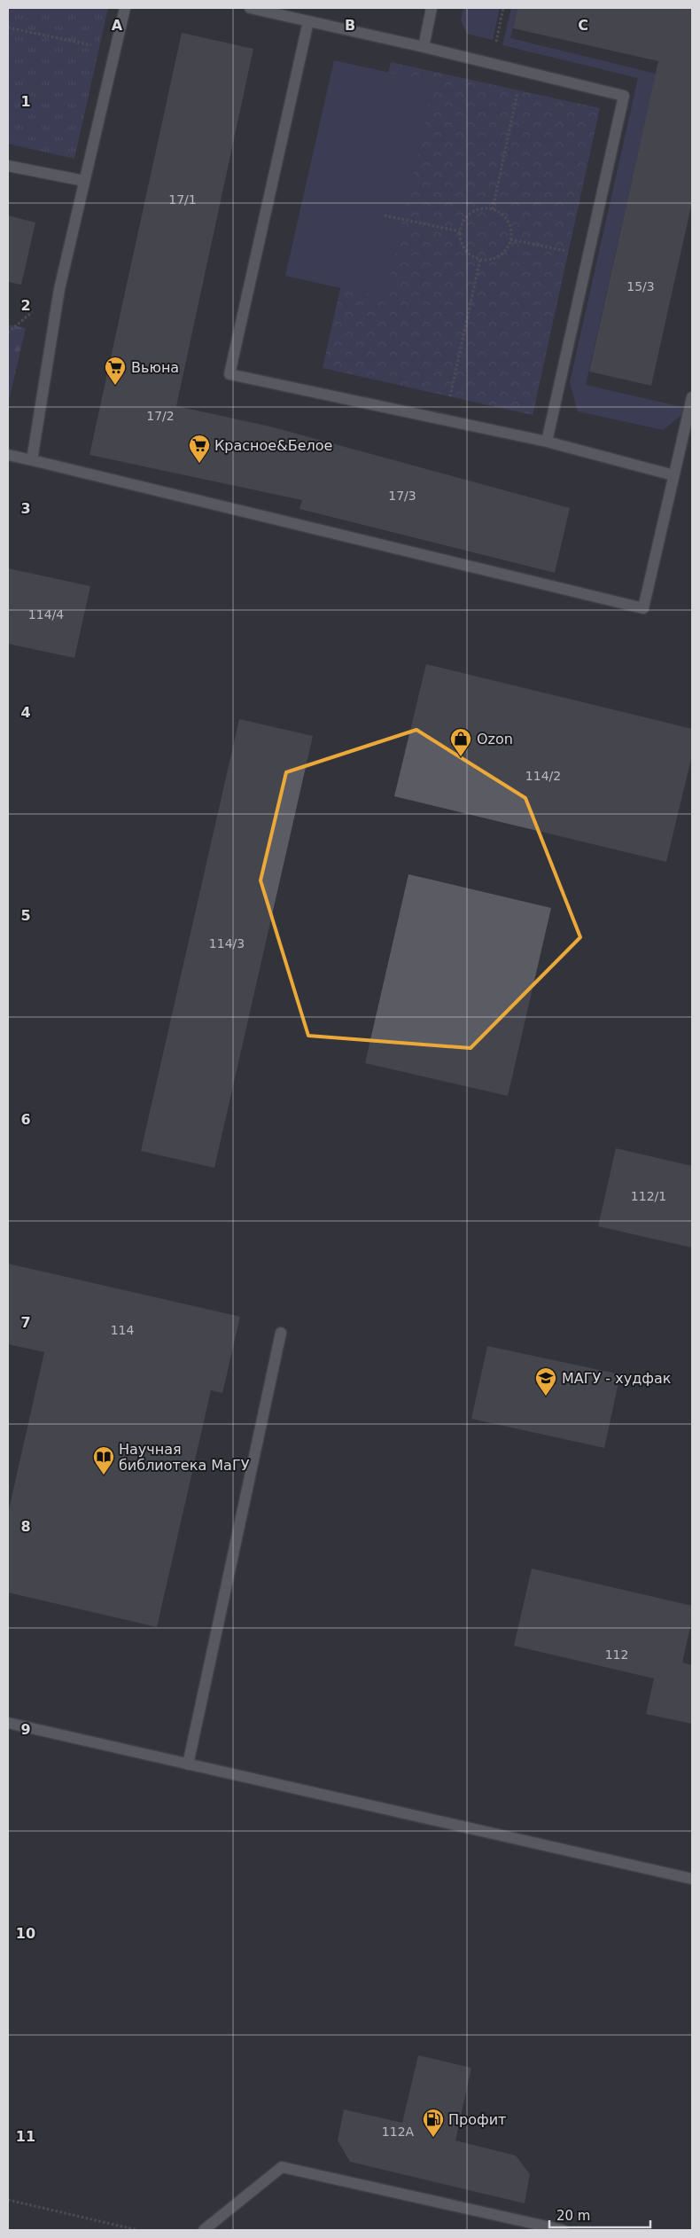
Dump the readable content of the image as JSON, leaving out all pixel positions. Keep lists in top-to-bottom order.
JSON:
{
  "places": {
    "supermarket": ["Вьюна", "Красное&Белое"],
    "shop": ["Ozon"],
    "school or university": ["МАГУ - худфак"],
    "library": ["Научная библиотека МаГУ"],
    "fuel station": ["Профит"]
  },
  "house_numbers": [
    "17/1",
    "15/3",
    "17/2",
    "17/3",
    "114/4",
    "114/2",
    "114/3",
    "112/1",
    "114",
    "112",
    "112А"
  ],
  "scale_bar": "20 m",
  "grid": {
    "columns": ["A", "B", "C"],
    "rows": [
      "1",
      "2",
      "3",
      "4",
      "5",
      "6",
      "7",
      "8",
      "9",
      "10",
      "11"
    ]
  }
}
